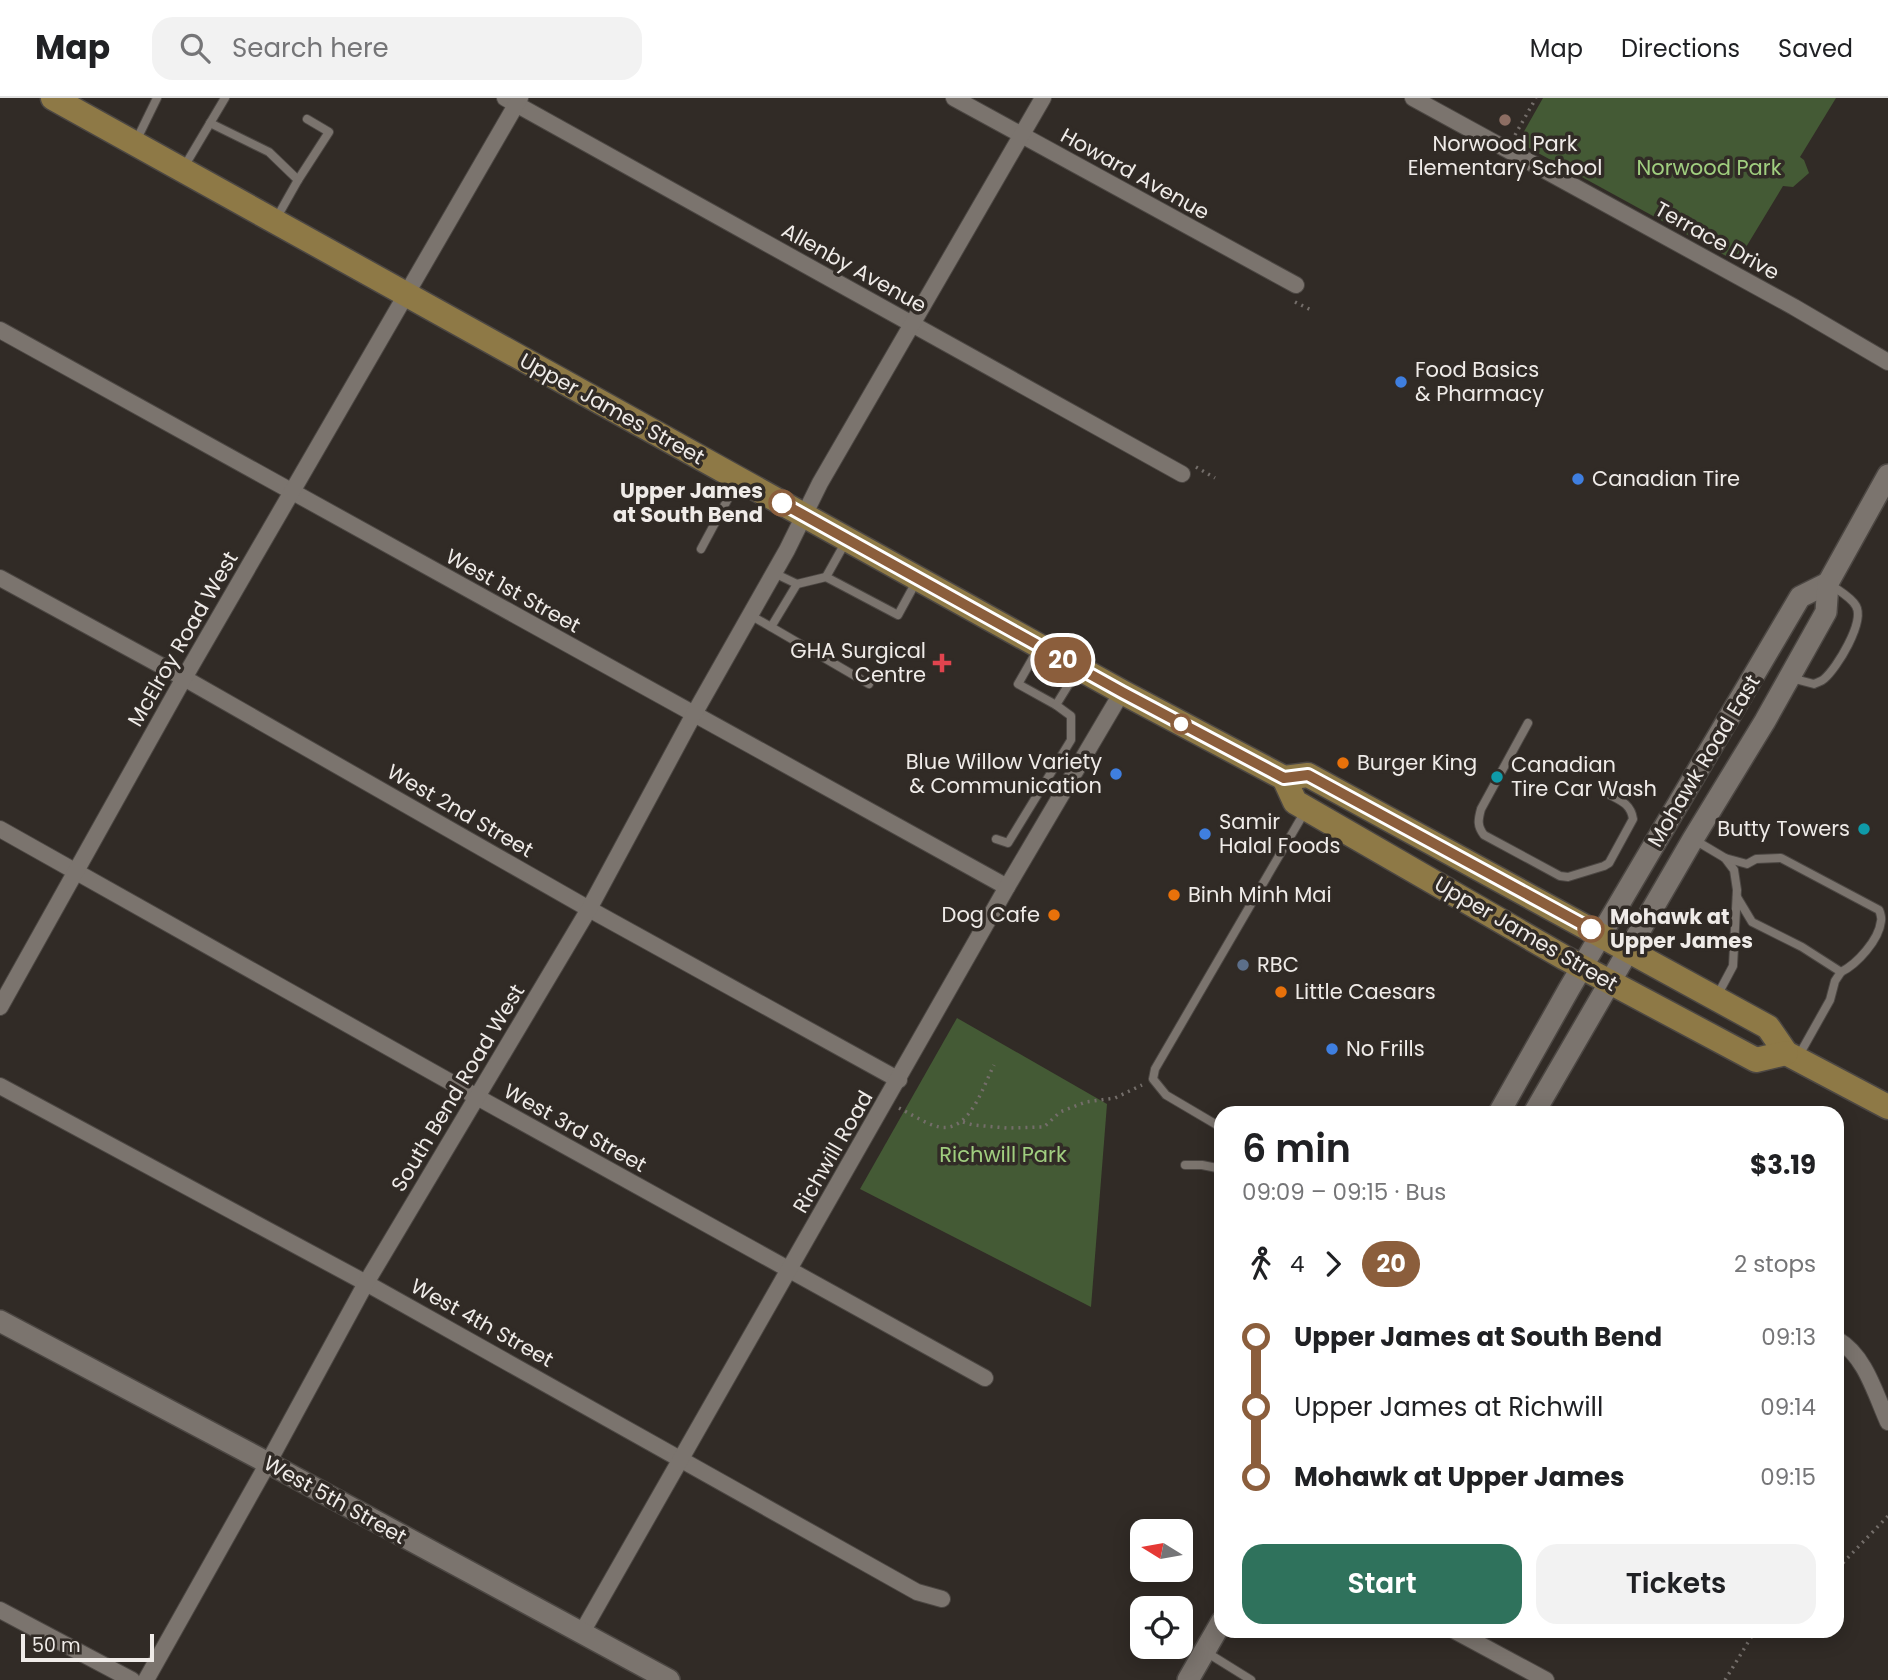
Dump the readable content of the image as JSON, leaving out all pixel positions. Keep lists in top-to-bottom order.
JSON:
{
  "streets": {
    "main road": ["Upper James Street", "Mohawk Road East", "West 5th Street"],
    "street": [
      "Howard Avenue",
      "Terrace Drive",
      "Allenby Avenue",
      "West 1st Street",
      "McElroy Road West",
      "West 2nd Street",
      "South Bend Road West",
      "West 3rd Street",
      "Richwill Road",
      "West 4th Street"
    ]
  },
  "crossings": [
    ["Howard Avenue", "South Bend Road West"],
    ["Allenby Avenue", "McElroy Road West"],
    ["Allenby Avenue", "South Bend Road West"],
    ["Upper James Street", "McElroy Road West"],
    ["Upper James Street", "Mohawk Road East"],
    ["Upper James Street", "South Bend Road West"],
    ["Upper James Street", "Richwill Road"],
    ["West 1st Street", "McElroy Road West"],
    ["West 1st Street", "South Bend Road West"],
    ["West 1st Street", "Richwill Road"],
    ["McElroy Road West", "West 2nd Street"],
    ["McElroy Road West", "West 3rd Street"],
    ["West 2nd Street", "South Bend Road West"],
    ["West 2nd Street", "Richwill Road"],
    ["South Bend Road West", "West 3rd Street"],
    ["South Bend Road West", "West 4th Street"],
    ["South Bend Road West", "West 5th Street"],
    ["West 3rd Street", "Richwill Road"],
    ["Richwill Road", "West 4th Street"],
    ["Richwill Road", "West 5th Street"]
  ],
  "parks": ["Norwood Park", "Richwill Park"],
  "places": {
    "other": [
      "Norwood Park Elementary School",
      "Food Basics & Pharmacy",
      "Canadian Tire",
      "Upper James at South Bend",
      "Burger King",
      "Blue Willow Variety & Communication",
      "Canadian Tire Car Wash",
      "Butty Towers",
      "Samir Halal Foods",
      "Binh Minh Mai",
      "Dog Cafe",
      "Mohawk at Upper James",
      "RBC",
      "Little Caesars",
      "No Frills"
    ],
    "health": ["GHA Surgical Centre"]
  },
  "lines": ["bus line 20"],
  "scale_bar": "50 m",
  "north": "left",
  "page": {
    "header": "Map",
    "search": "Search here",
    "nav": ["Map", "Directions", "Saved"],
    "on_map": "20",
    "heading": ["6 min", "09:09 – 09:15 · Bus", "$3.19"],
    "legs": ["4", "20", "2 stops"],
    "list": [
      {
        "name": "Upper James at South Bend",
        "value": "09:13"
      },
      {
        "name": "Upper James at Richwill",
        "value": "09:14"
      },
      {
        "name": "Mohawk at Upper James",
        "value": "09:15"
      }
    ],
    "buttons": ["Start", "Tickets"],
    "scale": "50 m"
  }
}
